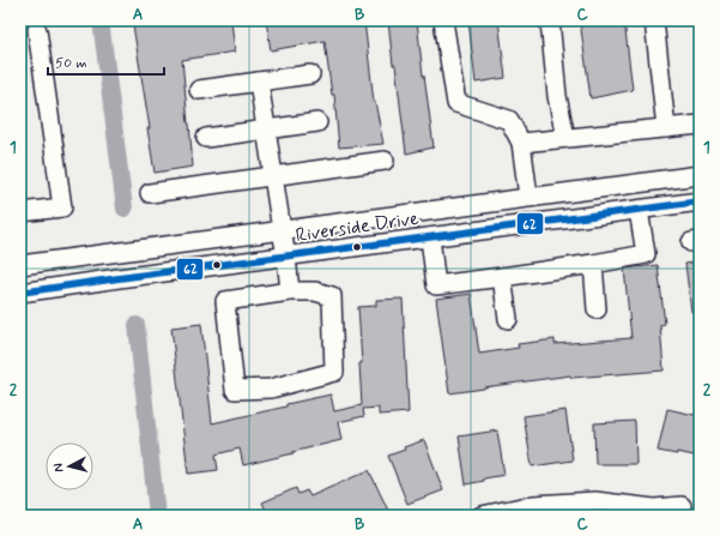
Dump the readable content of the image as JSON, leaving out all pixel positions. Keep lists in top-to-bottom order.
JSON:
{
  "streets": {
    "street": ["Riverside Drive"]
  },
  "lines": ["transit line 62"],
  "scale_bar": "50 m",
  "north": "left",
  "grid": {
    "columns": ["A", "B", "C"],
    "rows": ["1", "2"]
  }
}
